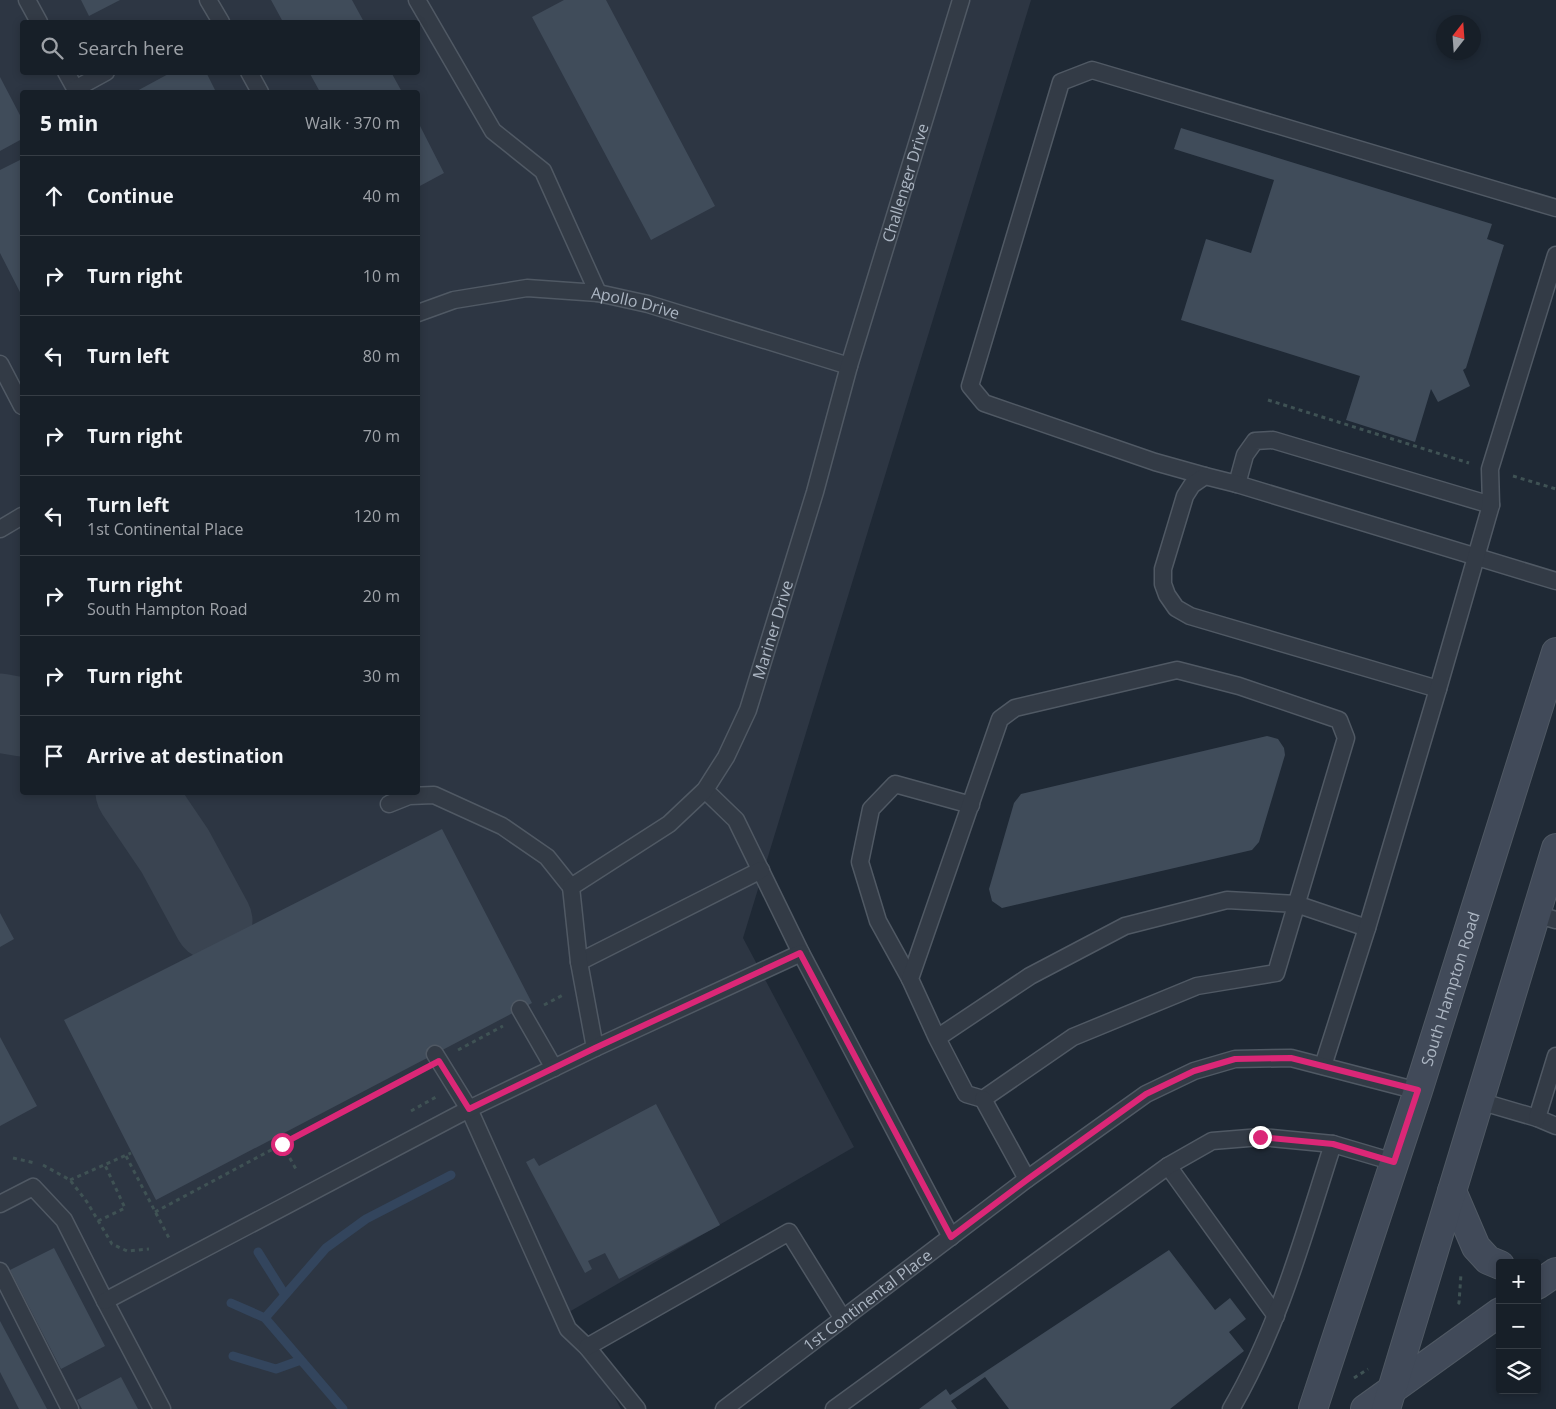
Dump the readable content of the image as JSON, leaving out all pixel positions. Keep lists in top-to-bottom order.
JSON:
{
  "streets": {
    "main road": ["South Hampton Road"],
    "lane": [
      "Challenger Drive",
      "Apollo Drive",
      "Mariner Drive",
      "1st Continental Place"
    ]
  },
  "crossings": [
    ["Challenger Drive", "Apollo Drive"],
    ["Challenger Drive", "Mariner Drive"],
    ["Apollo Drive", "Mariner Drive"],
    ["South Hampton Road", "1st Continental Place"]
  ],
  "north": "top",
  "page": {
    "search": "Search here",
    "heading": ["5 min", "Walk · 370 m"],
    "list": [
      ["Continue", "40 m"],
      ["Turn right", "10 m"],
      ["Turn left", "80 m"],
      ["Turn right", "70 m"],
      ["Turn left", "1st Continental Place", "120 m"],
      ["Turn right", "South Hampton Road", "20 m"],
      ["Turn right", "30 m"],
      "Arrive at destination"
    ],
    "map_buttons": ["+", "−"]
  }
}
